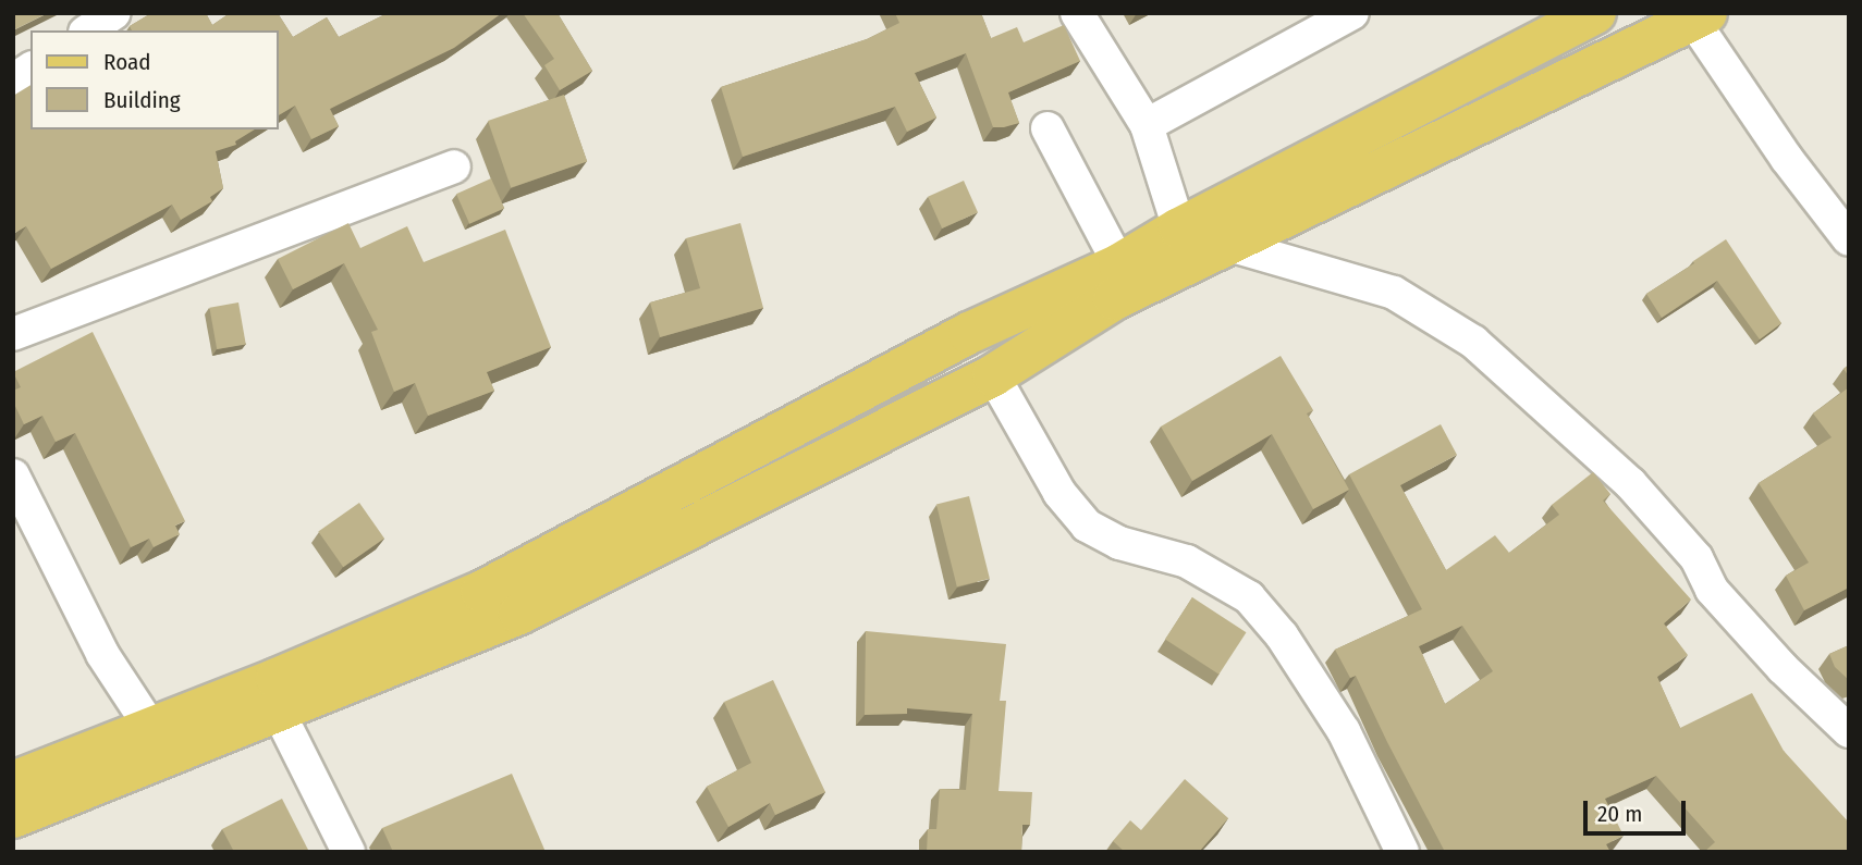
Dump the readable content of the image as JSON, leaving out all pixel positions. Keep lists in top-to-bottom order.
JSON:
{
  "legend": ["Road", "Building"],
  "scale_bar": "20 m"
}
